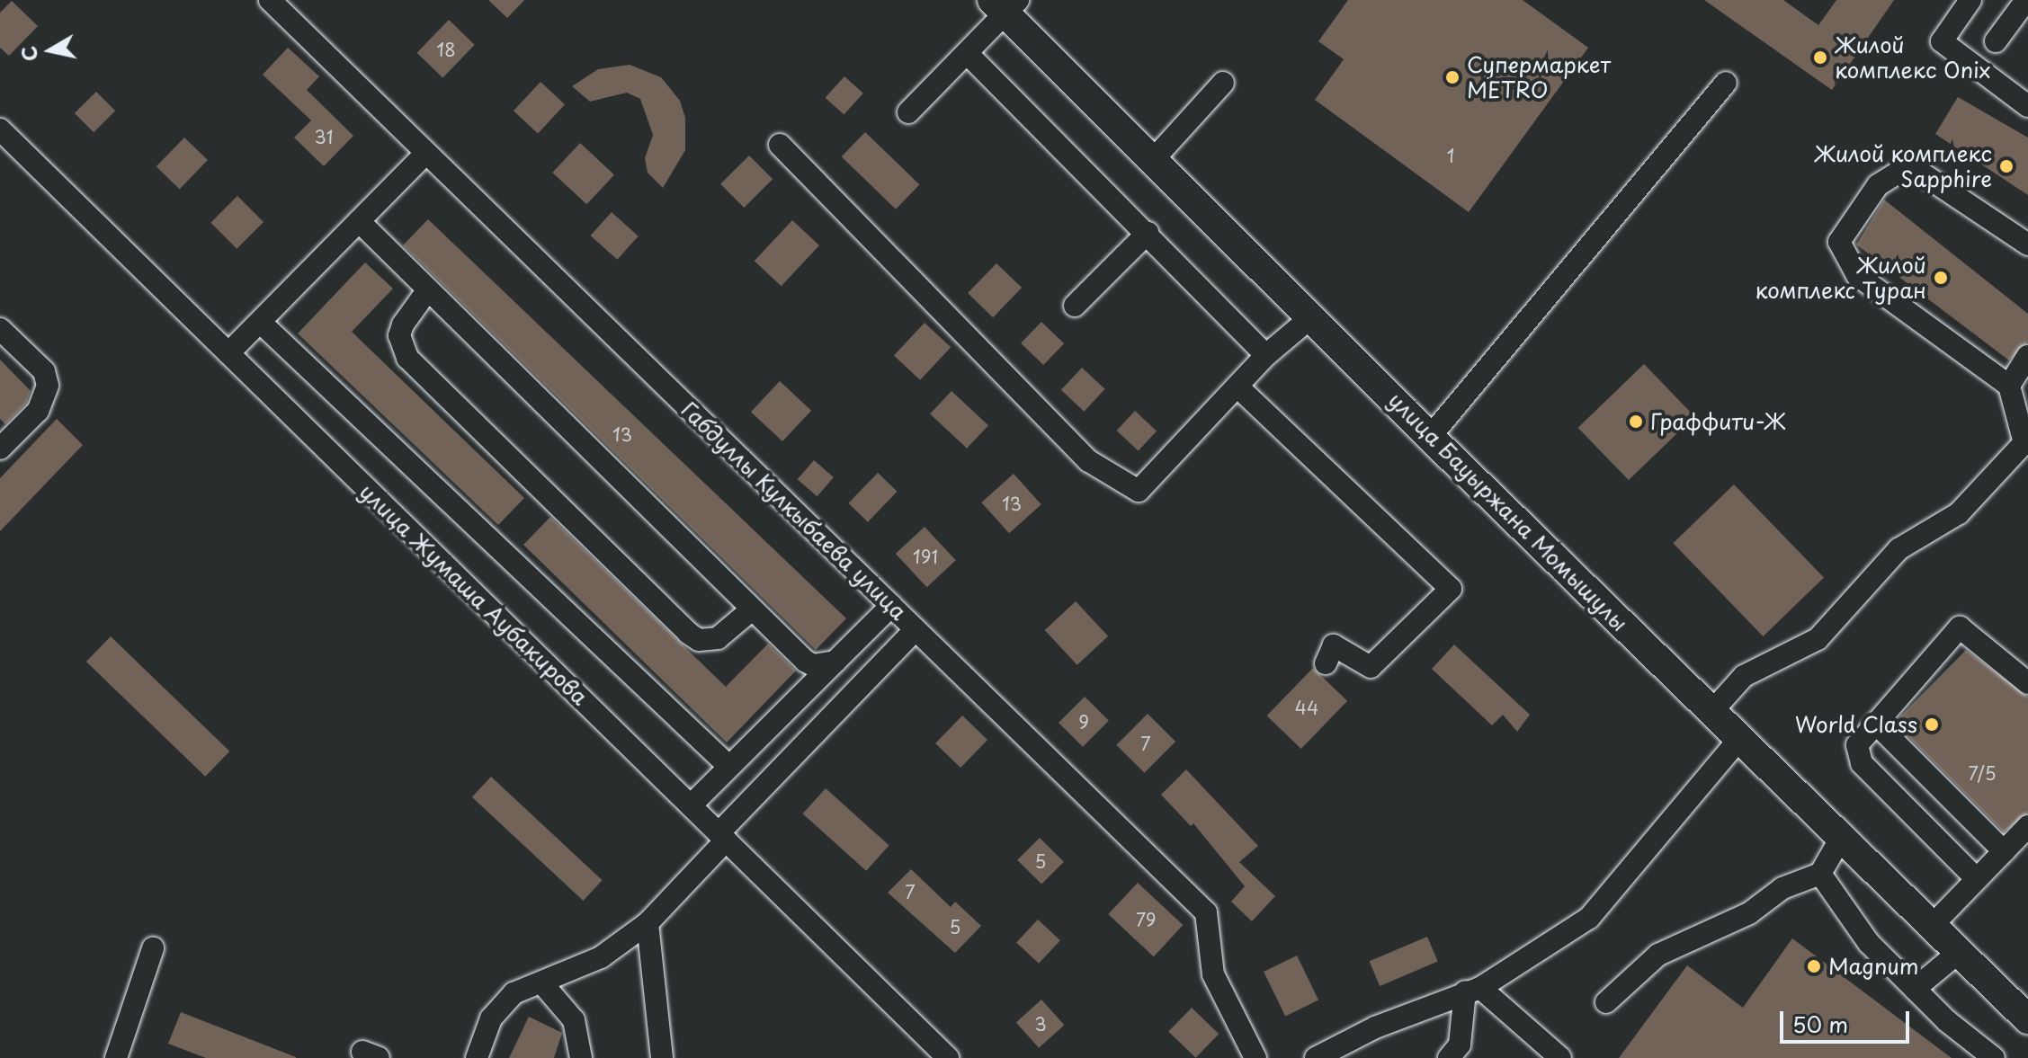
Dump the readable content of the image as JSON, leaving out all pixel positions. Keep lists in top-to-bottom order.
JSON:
{
  "streets": {
    "main road": ["улица Бауыржана Момышулы"],
    "street": ["Габдуллы Кулкыбаева улица", "улица Жумаша Аубакирова"]
  },
  "places": [
    "Жилой комплекс Onix",
    "Супермаркет METRO",
    "Жилой комплекс Sapphire",
    "Жилой комплекс Туран",
    "Граффити-Ж",
    "World Class",
    "Magnum"
  ],
  "house_numbers": [
    "18",
    "31",
    "1",
    "13",
    "13",
    "191",
    "44",
    "9",
    "7",
    "7/5",
    "5",
    "7",
    "79",
    "5",
    "3"
  ],
  "scale_bar": "50 m",
  "north": "left"
}
